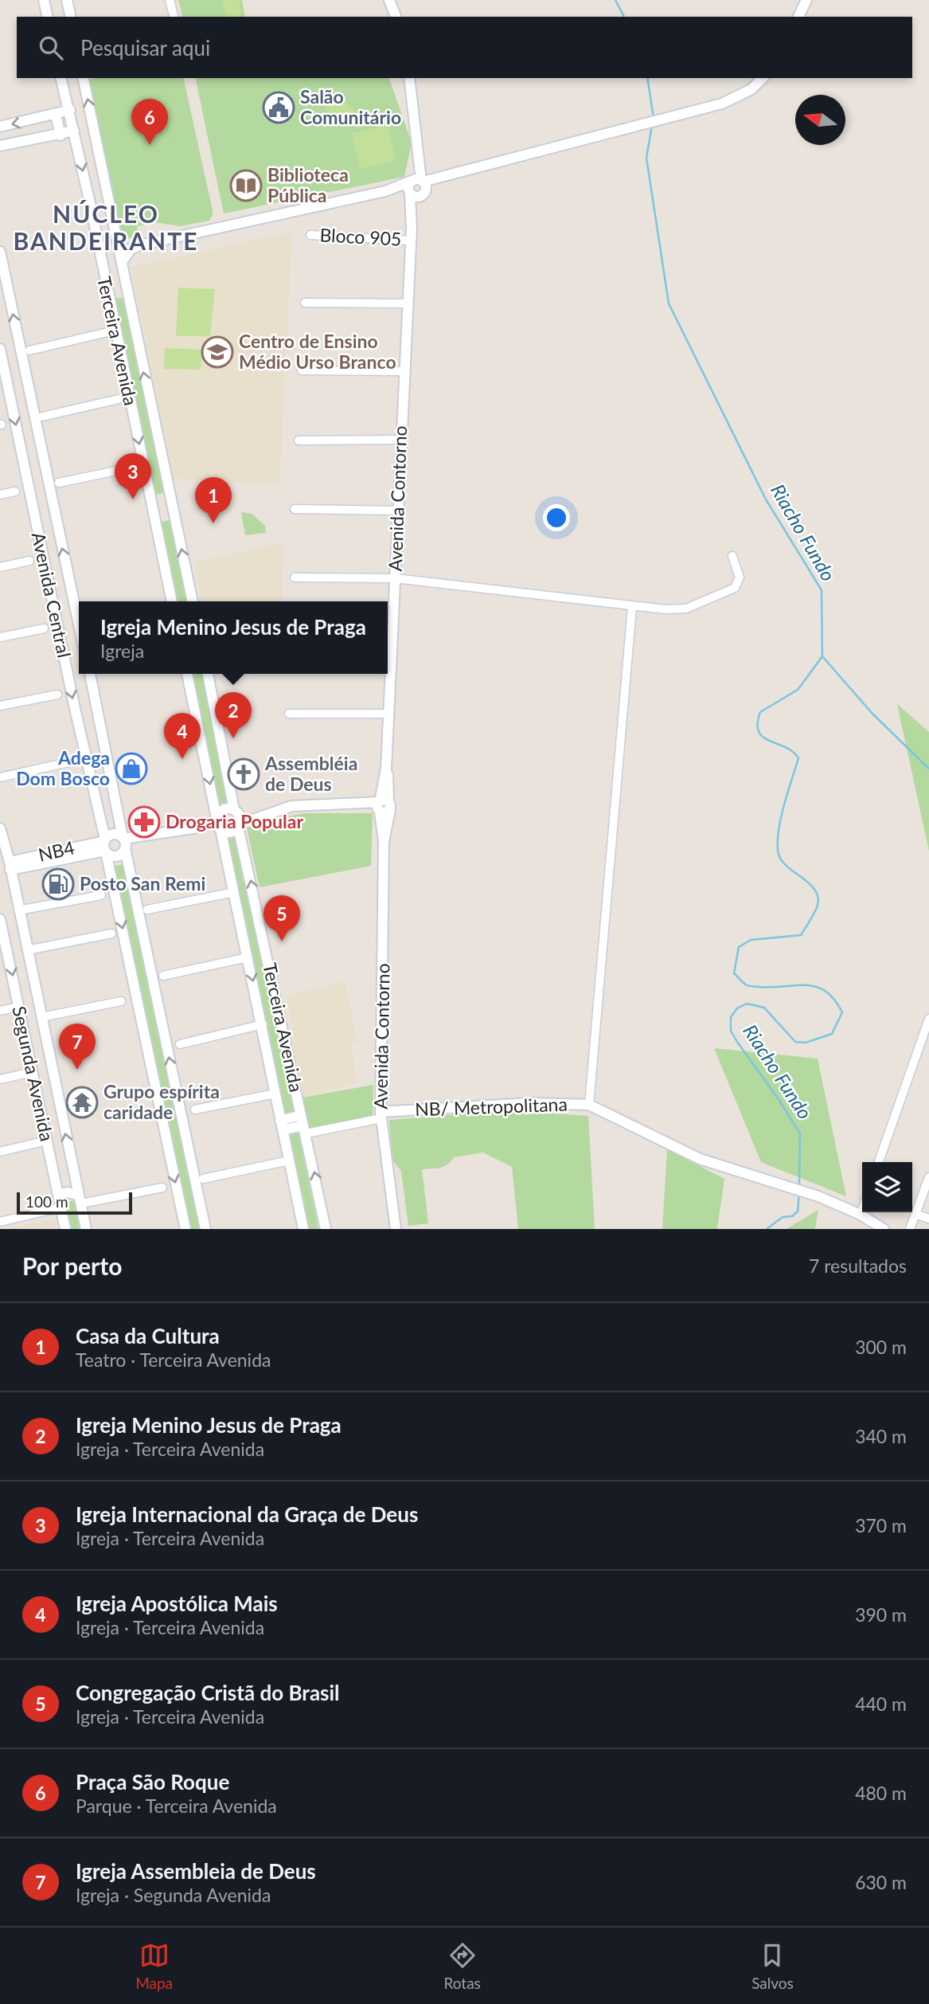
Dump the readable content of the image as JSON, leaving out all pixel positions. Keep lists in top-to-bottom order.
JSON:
{
  "streets": {
    "street": [
      "Bloco 905",
      "Terceira Avenida",
      "Avenida Contorno",
      "Avenida Central",
      "NB4",
      "Segunda Avenida",
      "NB/ Metropolitana"
    ]
  },
  "crossings": [
    ["Bloco 905", "Avenida Contorno"],
    ["Avenida Contorno", "NB/ Metropolitana"],
    ["Avenida Central", "NB4"],
    ["NB4", "Segunda Avenida"]
  ],
  "districts": ["NÚCLEO BANDEIRANTE"],
  "water": ["Riacho Fundo"],
  "places": {
    "public building": ["Salão Comunitário"],
    "library": ["Biblioteca Pública"],
    "school or university": ["Centro de Ensino Médio Urso Branco"],
    "shop": ["Adega Dom Bosco"],
    "church": ["Assembléia de Deus"],
    "pharmacy": ["Drogaria Popular"],
    "fuel station": ["Posto San Remi"],
    "temple": ["Grupo espírita caridade"]
  },
  "scale_bar": "100 m",
  "north": "left",
  "page": {
    "search": "Pesquisar aqui",
    "pins": [
      "6",
      "3",
      "1",
      "2",
      "4",
      "5",
      "7"
    ],
    "popup": ["Igreja Menino Jesus de Praga", "Igreja"],
    "scale": "100 m",
    "heading": ["Por perto", "7 resultados"],
    "list": [
      {
        "mark": "1",
        "name": "Casa da Cultura",
        "note": "Teatro · Terceira Avenida",
        "value": "300 m"
      },
      {
        "mark": "2",
        "name": "Igreja Menino Jesus de Praga",
        "note": "Igreja · Terceira Avenida",
        "value": "340 m"
      },
      {
        "mark": "3",
        "name": "Igreja Internacional da Graça de Deus",
        "note": "Igreja · Terceira Avenida",
        "value": "370 m"
      },
      {
        "mark": "4",
        "name": "Igreja Apostólica Mais",
        "note": "Igreja · Terceira Avenida",
        "value": "390 m"
      },
      {
        "mark": "5",
        "name": "Congregação Cristã do Brasil",
        "note": "Igreja · Terceira Avenida",
        "value": "440 m"
      },
      {
        "mark": "6",
        "name": "Praça São Roque",
        "note": "Parque · Terceira Avenida",
        "value": "480 m"
      },
      {
        "mark": "7",
        "name": "Igreja Assembleia de Deus",
        "note": "Igreja · Segunda Avenida",
        "value": "630 m"
      }
    ],
    "nav": ["Mapa", "Rotas", "Salvos"]
  }
}
